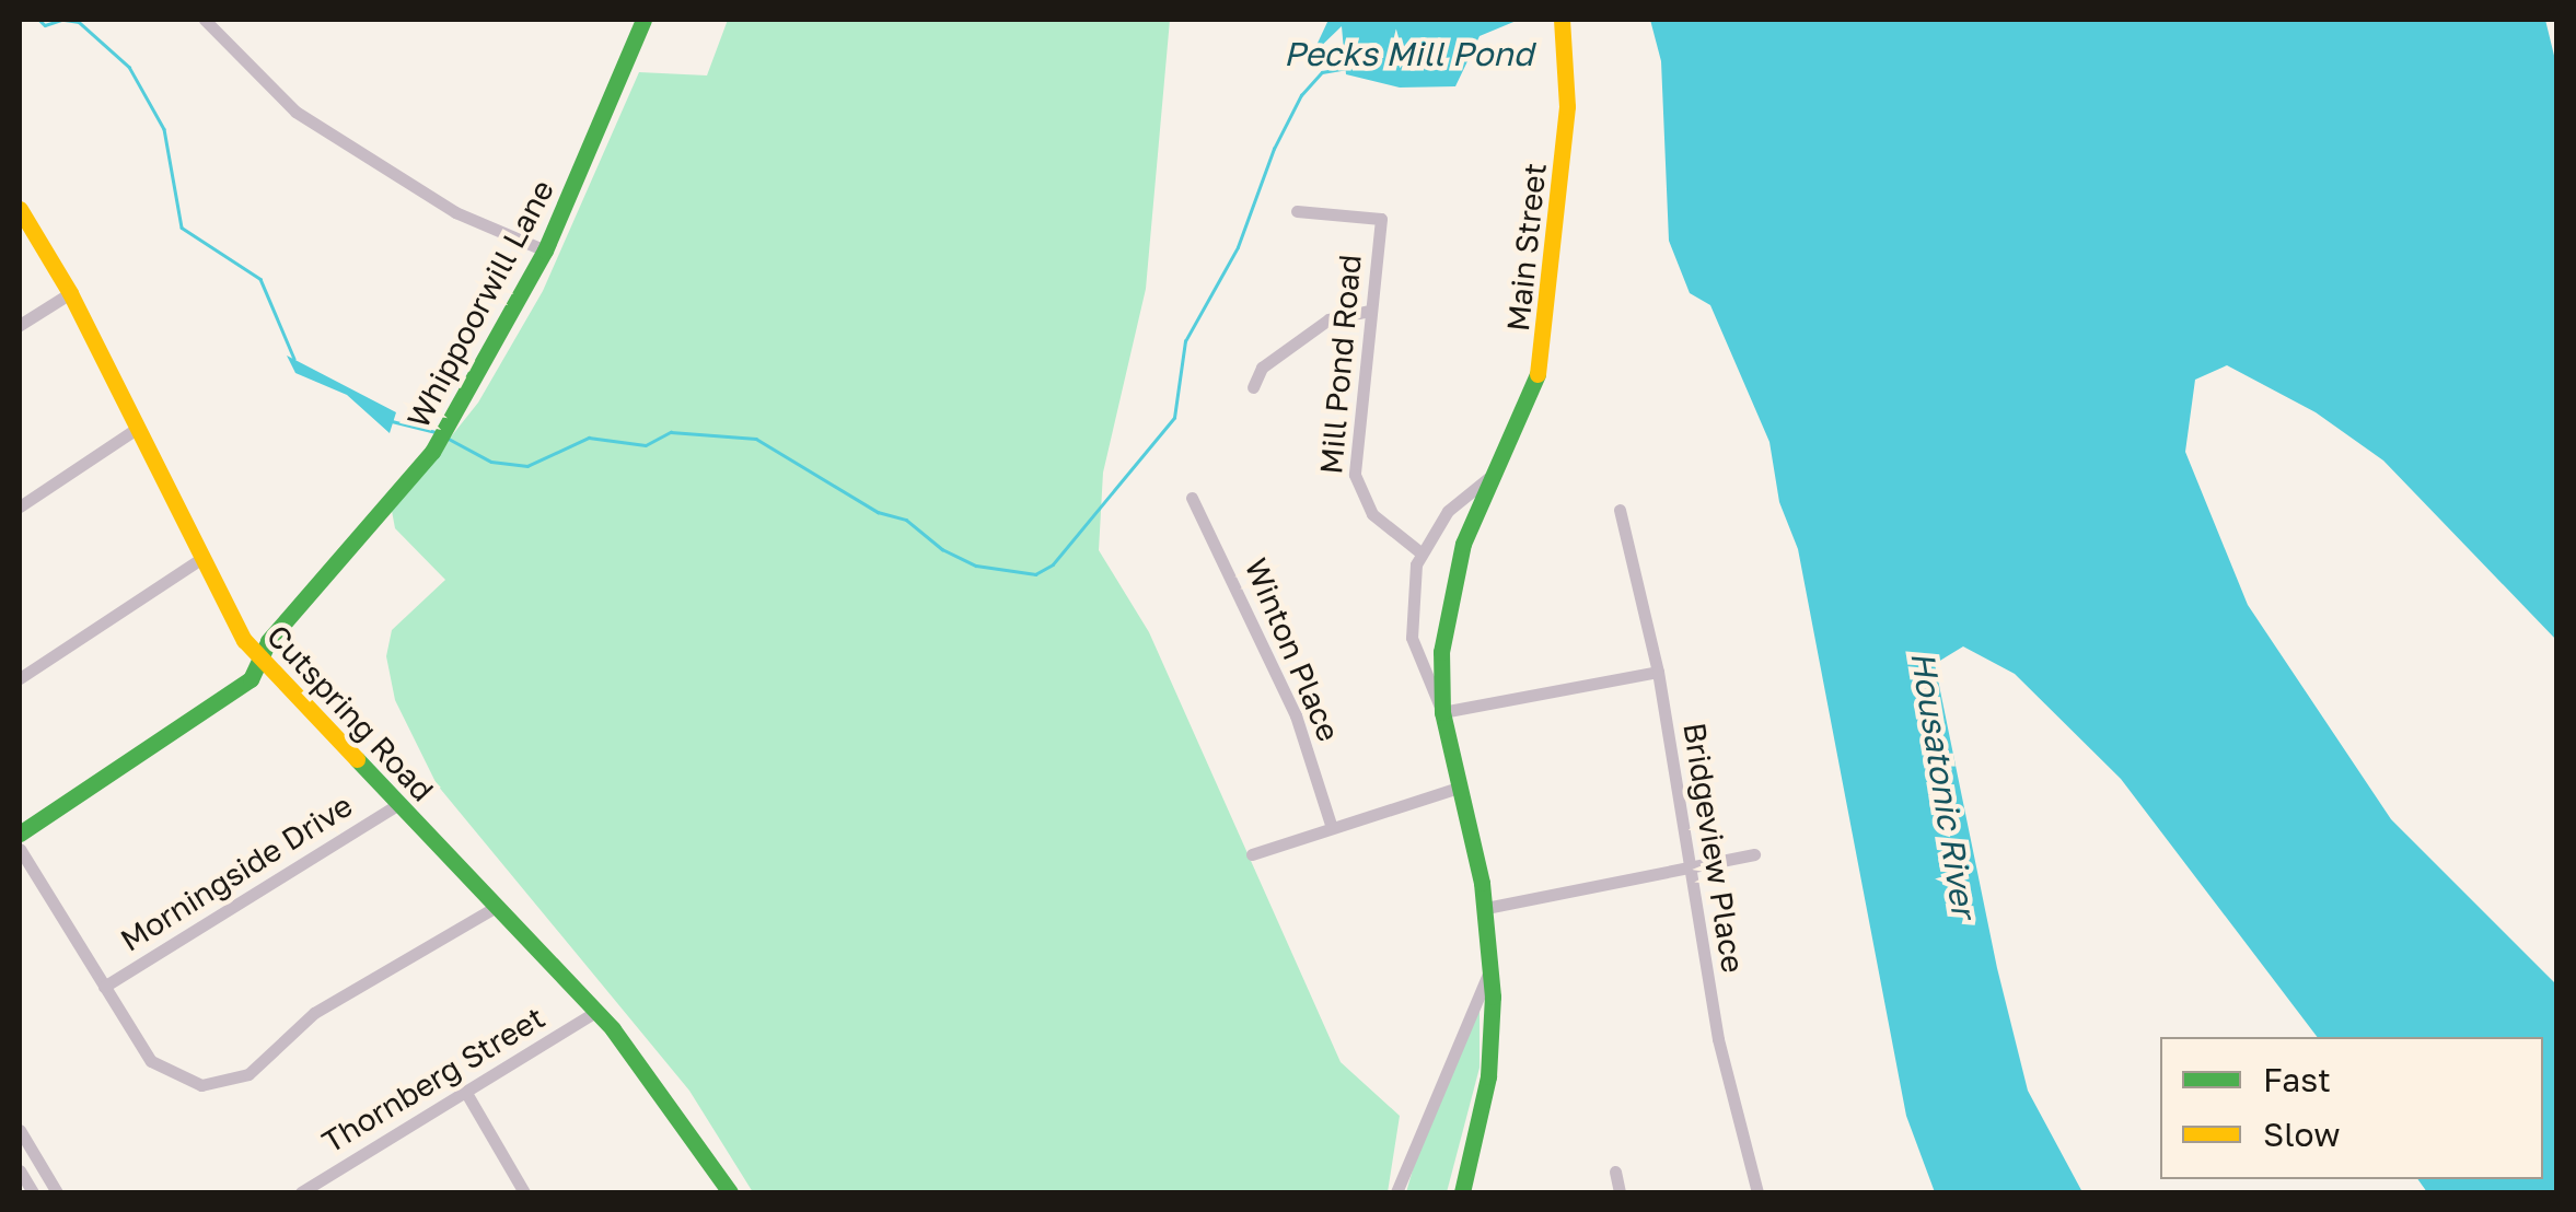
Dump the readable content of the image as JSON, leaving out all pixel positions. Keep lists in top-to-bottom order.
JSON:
{
  "streets": {
    "street": [
      "Main Street",
      "Whippoorwill Lane",
      "Mill Pond Road",
      "Winton Place",
      "Cutspring Road",
      "Bridgeview Place",
      "Morningside Drive",
      "Thornberg Street"
    ]
  },
  "crossings": [
    ["Main Street", "Mill Pond Road"],
    ["Whippoorwill Lane", "Cutspring Road"],
    ["Cutspring Road", "Morningside Drive"],
    ["Cutspring Road", "Thornberg Street"]
  ],
  "water": ["Pecks Mill Pond", "Housatonic River"],
  "legend": ["Fast", "Slow"]
}
